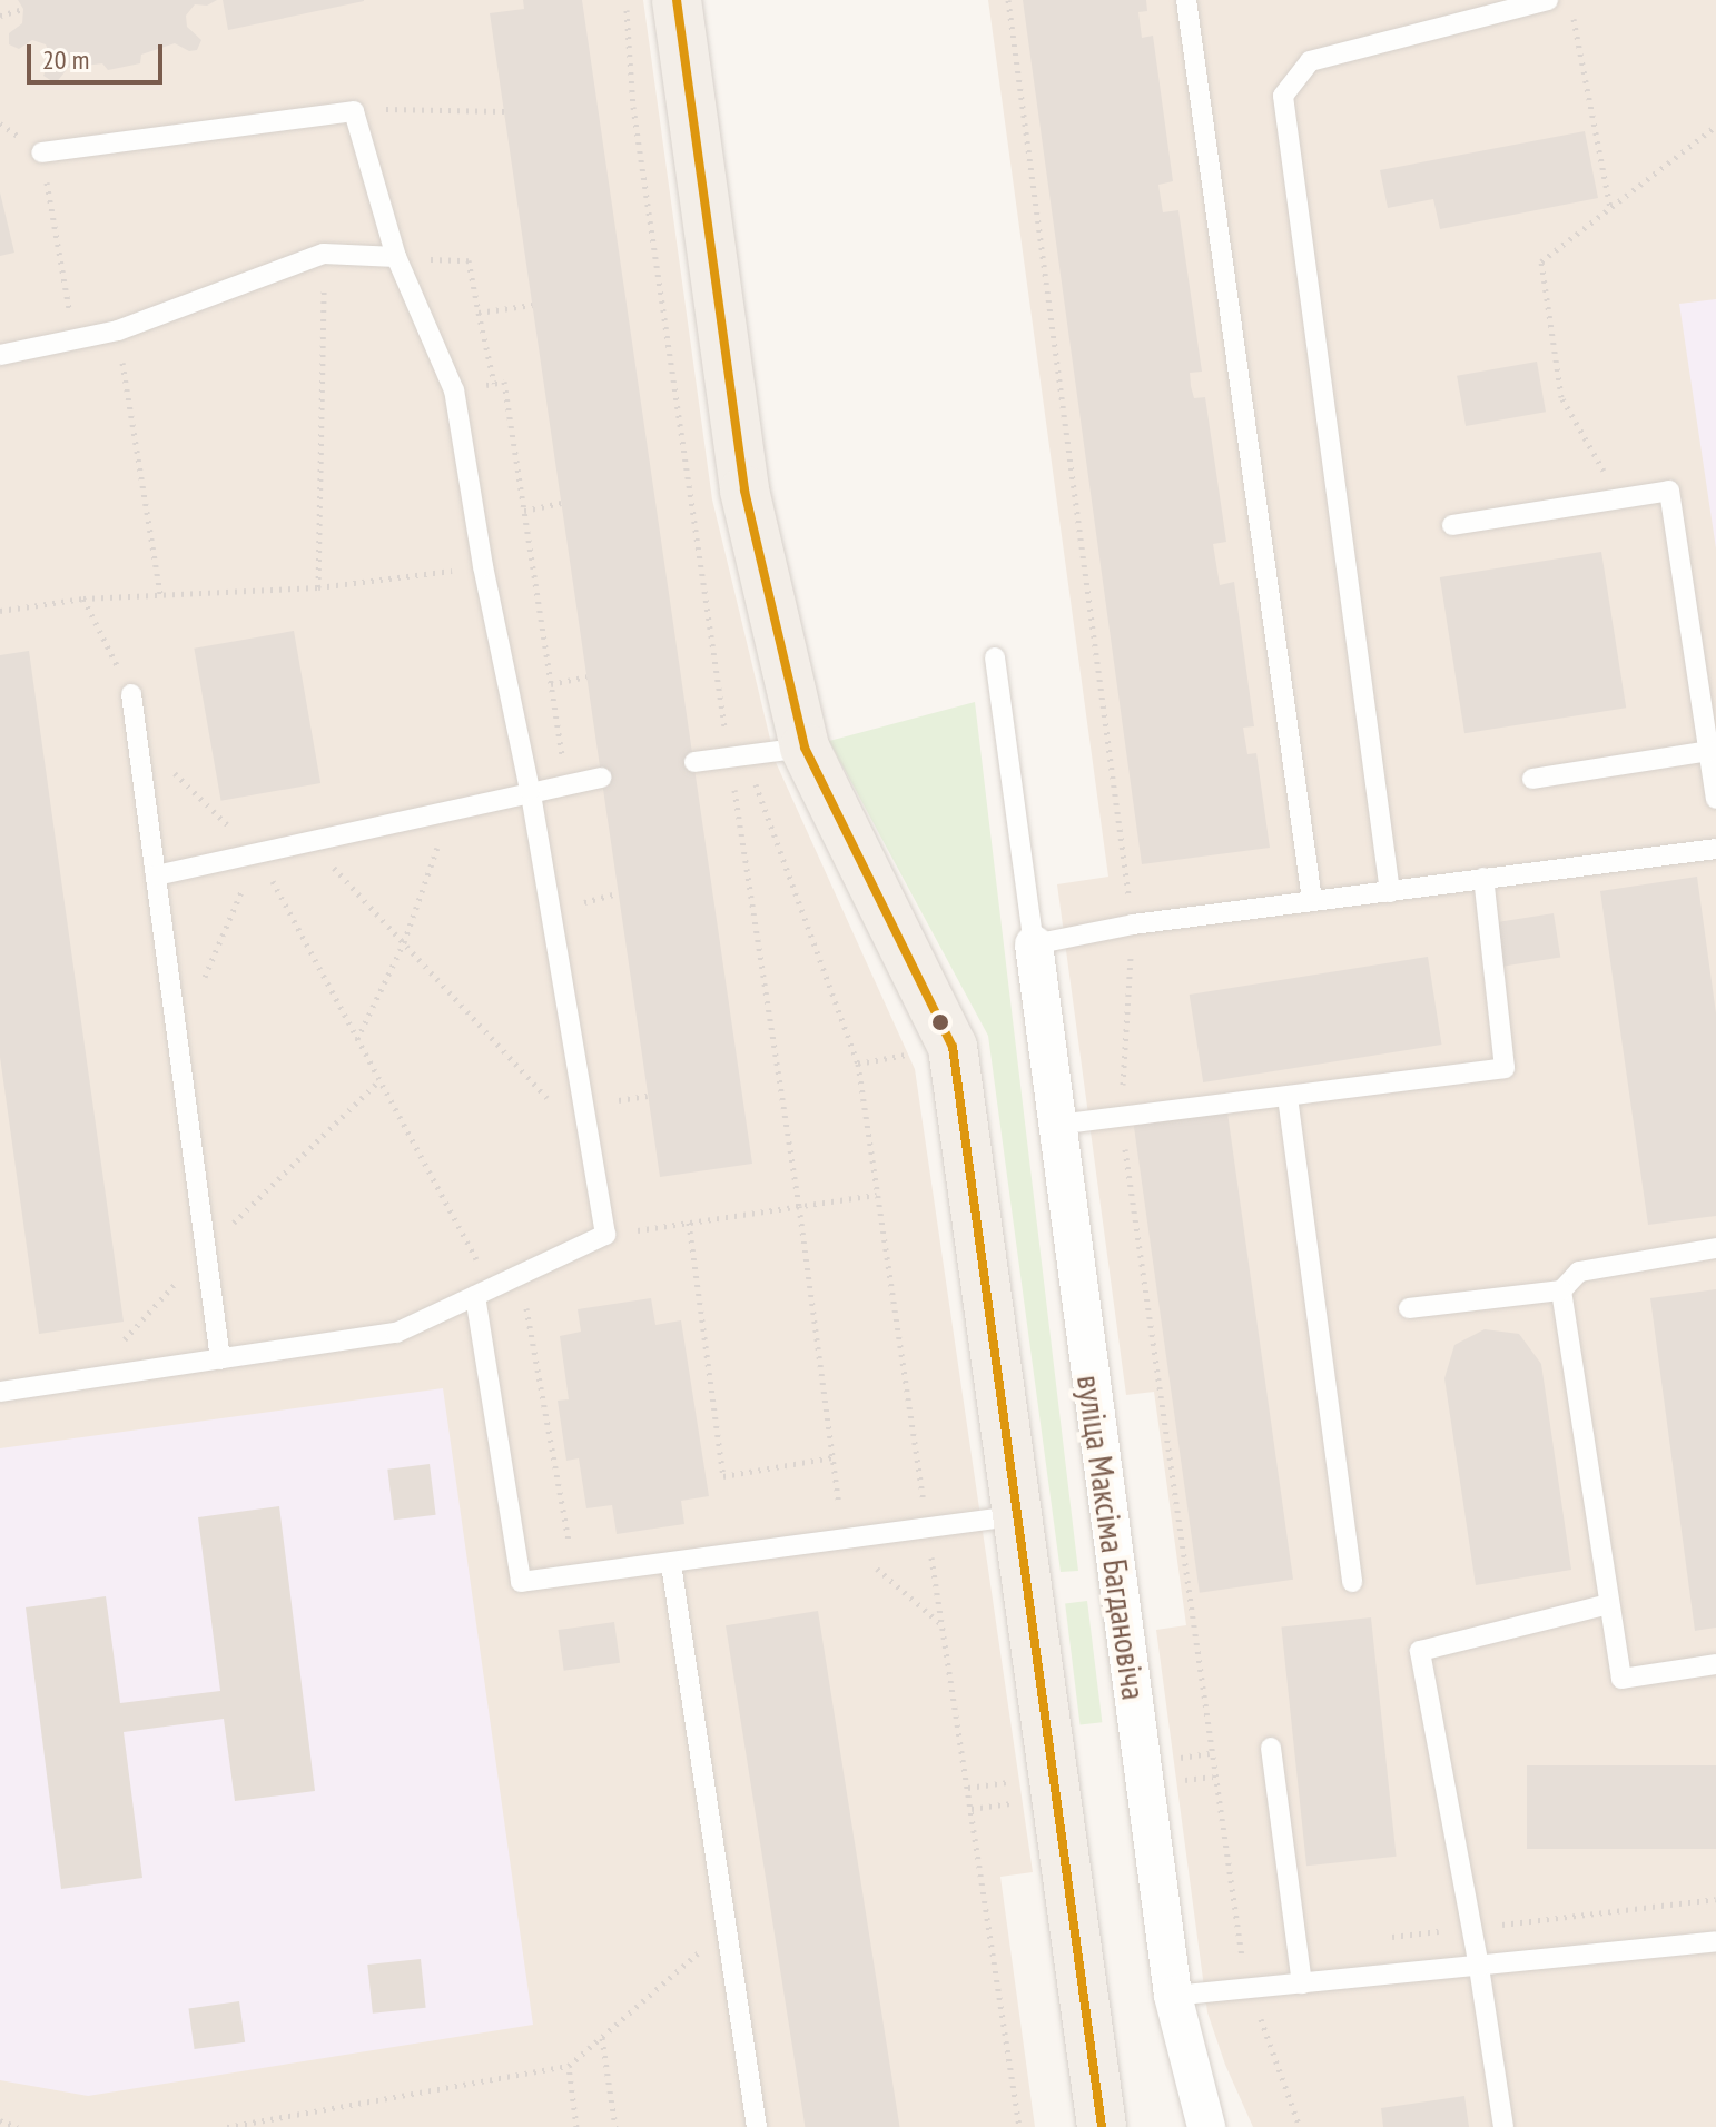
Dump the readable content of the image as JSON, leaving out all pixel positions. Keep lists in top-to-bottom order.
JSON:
{
  "streets": {
    "street": ["вуліца Максіма Багдановіча"]
  },
  "scale_bar": "20 m"
}
